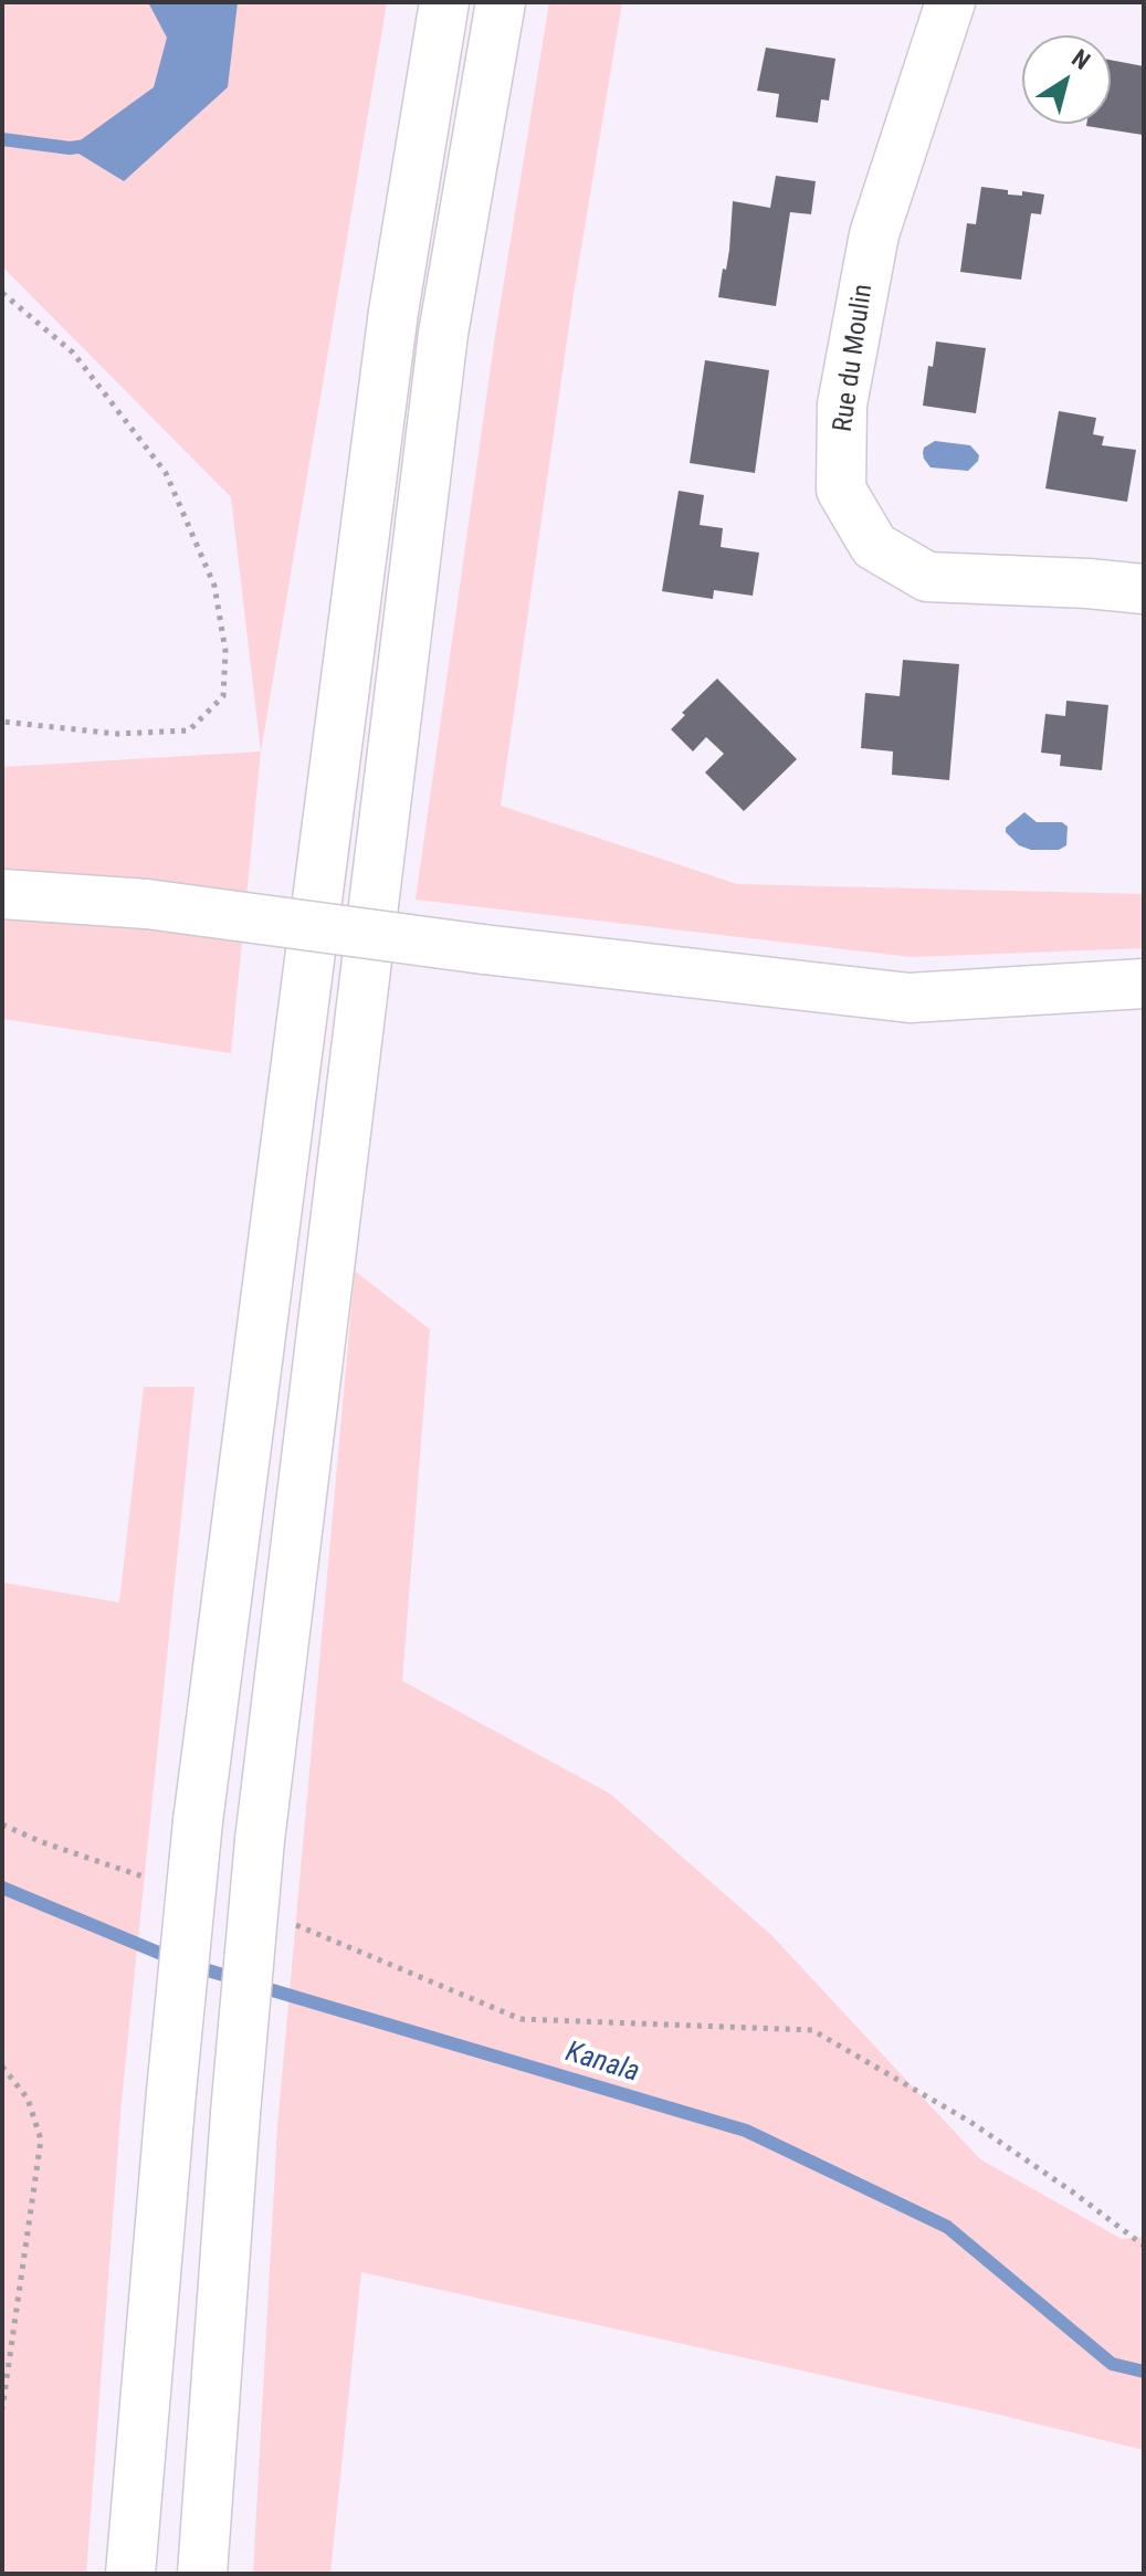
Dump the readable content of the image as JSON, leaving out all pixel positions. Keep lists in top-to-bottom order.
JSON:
{
  "streets": {
    "main road": ["Rue du Moulin"]
  },
  "water": ["Kanala"],
  "north": "top right"
}
